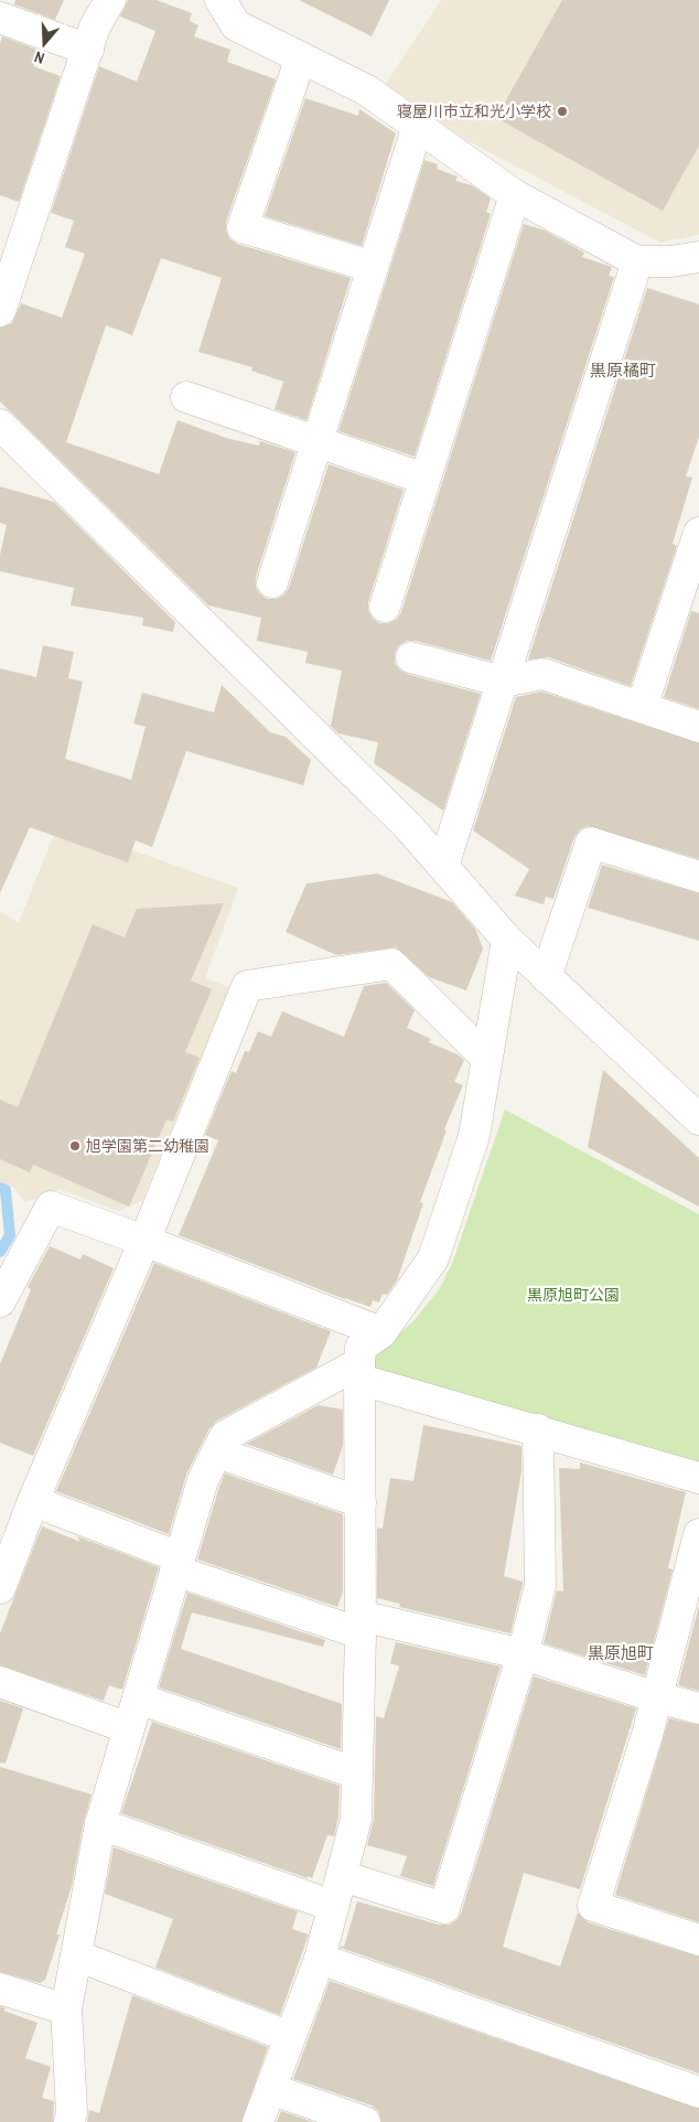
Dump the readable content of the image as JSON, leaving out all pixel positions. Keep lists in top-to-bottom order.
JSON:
{
  "districts": ["黒原橘町", "黒原旭町"],
  "parks": ["黒原旭町公園"],
  "places": ["寝屋川市立和光小学校", "旭学園第二幼稚園"],
  "north": "bottom"
}
